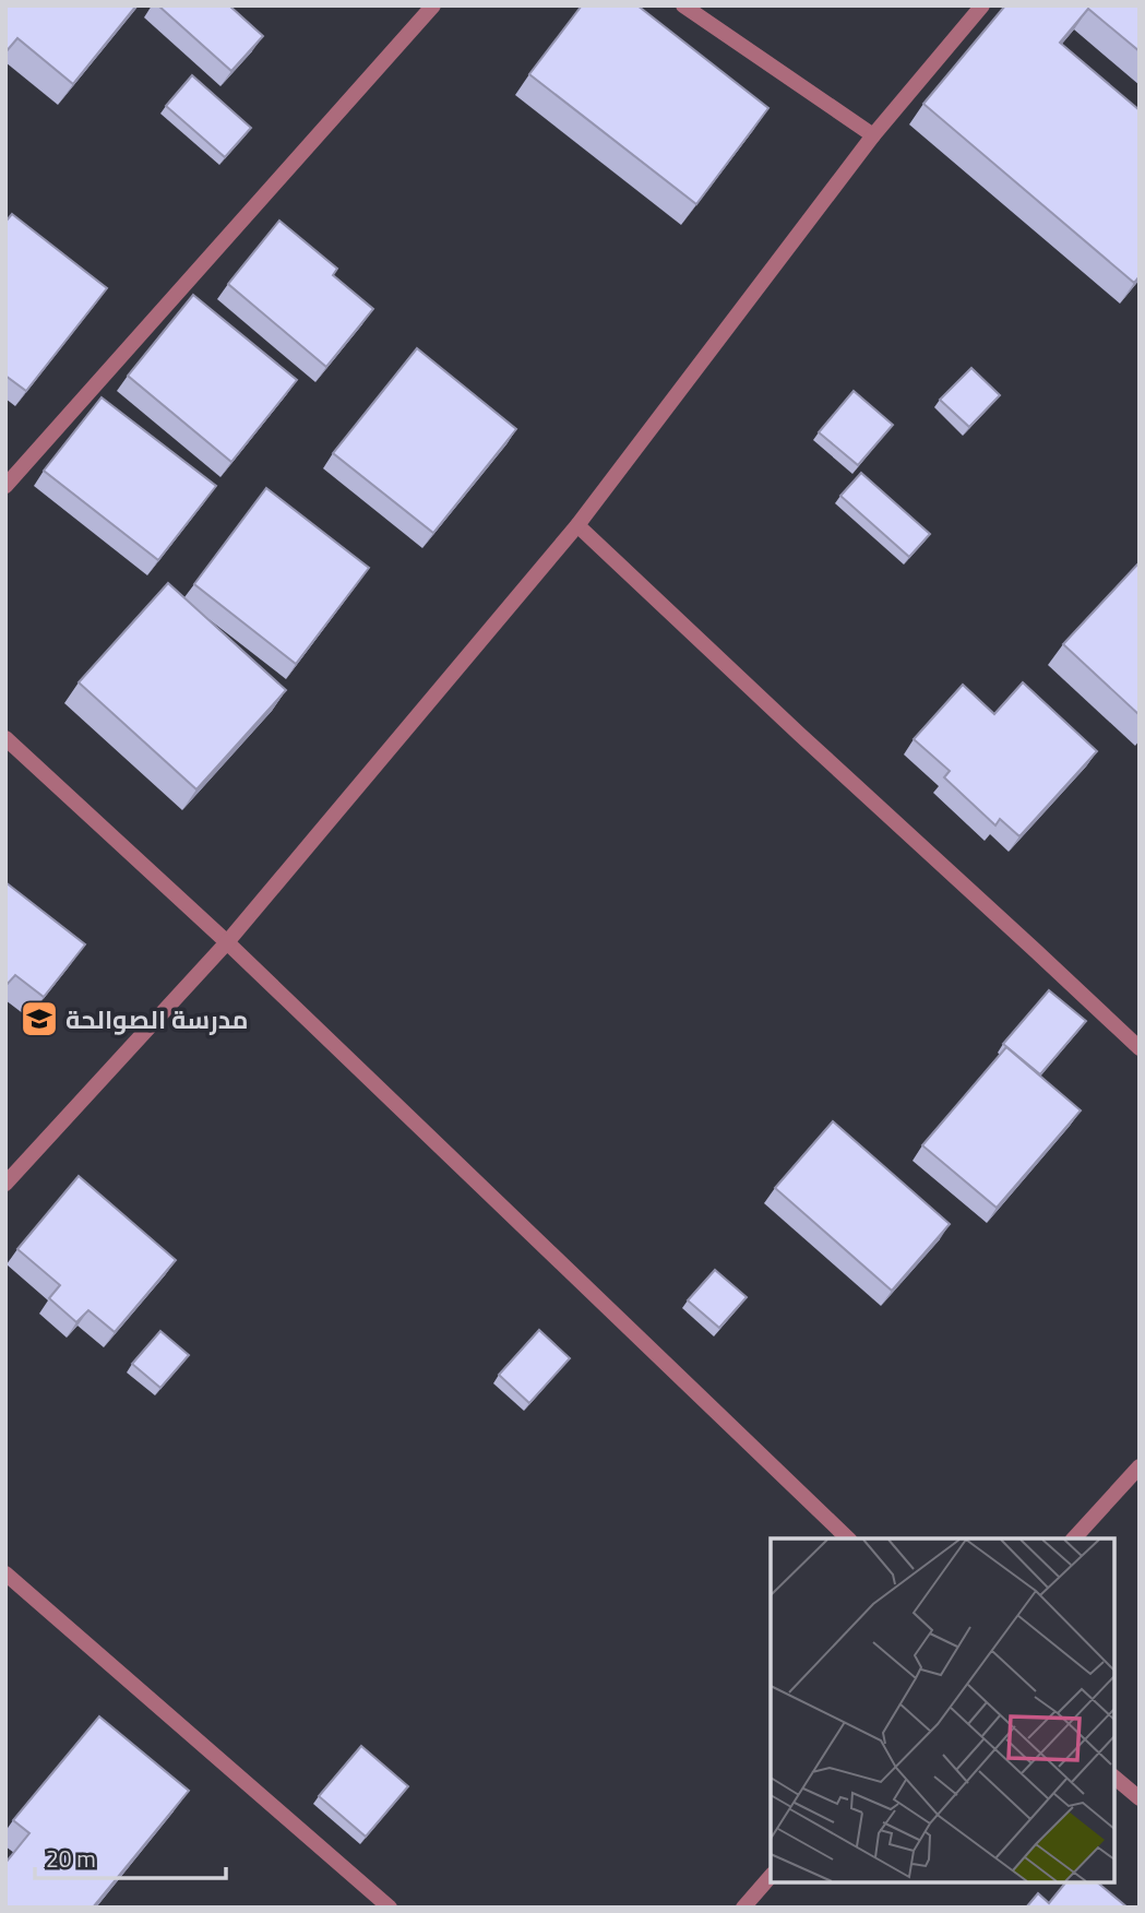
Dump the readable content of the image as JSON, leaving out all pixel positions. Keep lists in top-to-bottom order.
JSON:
{
  "places": {
    "school or university": ["مدرسة الصوالحة"]
  },
  "scale_bar": "20 m"
}
